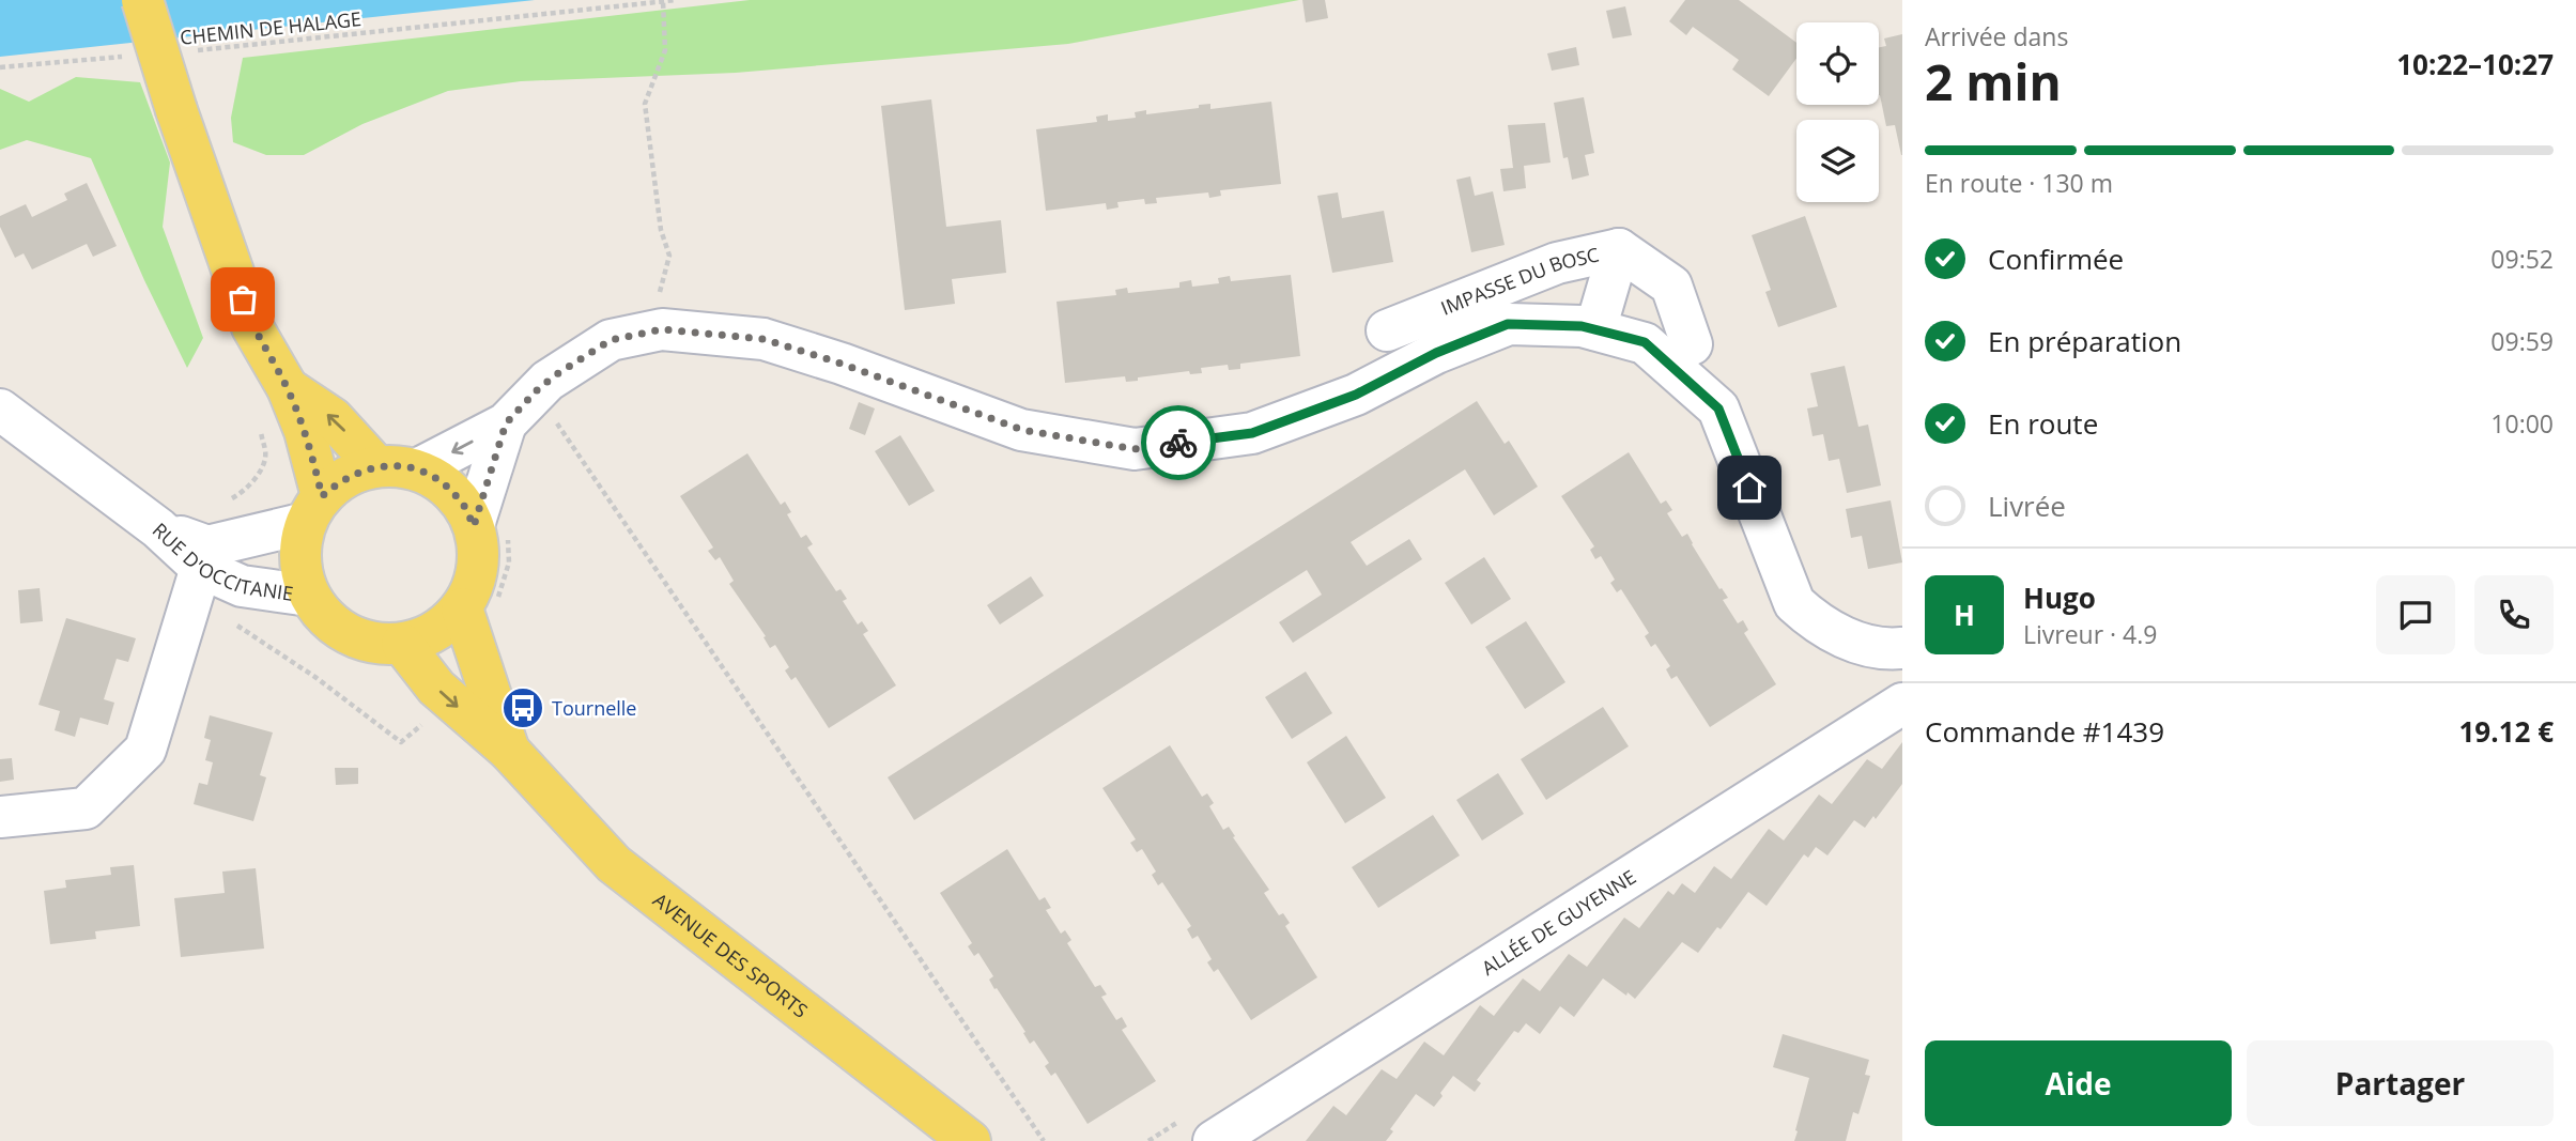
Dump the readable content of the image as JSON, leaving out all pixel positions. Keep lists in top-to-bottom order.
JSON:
{
  "streets": {
    "main road": ["AVENUE DES SPORTS"],
    "street": ["IMPASSE DU BOSC", "RUE D'OCCITANIE", "ALLÉE DE GUYENNE"],
    "path": ["CHEMIN DE HALAGE"]
  },
  "crossings": [
    ["RUE D'OCCITANIE", "AVENUE DES SPORTS"]
  ],
  "places": {
    "bus stop": ["Tournelle"]
  },
  "page": {
    "heading": ["2 min", "Arrivée dans", "10:22–10:27"],
    "panel": [
      "Hugo",
      "Livreur · 4.9",
      "Commande #1439",
      "19.12 €"
    ],
    "bar": "En route · 130 m",
    "list": [
      ["Confirmée", "09:52"],
      ["En préparation", "09:59"],
      ["En route", "10:00"],
      "Livrée"
    ],
    "round": "H",
    "buttons": ["Aide", "Partager"]
  }
}
